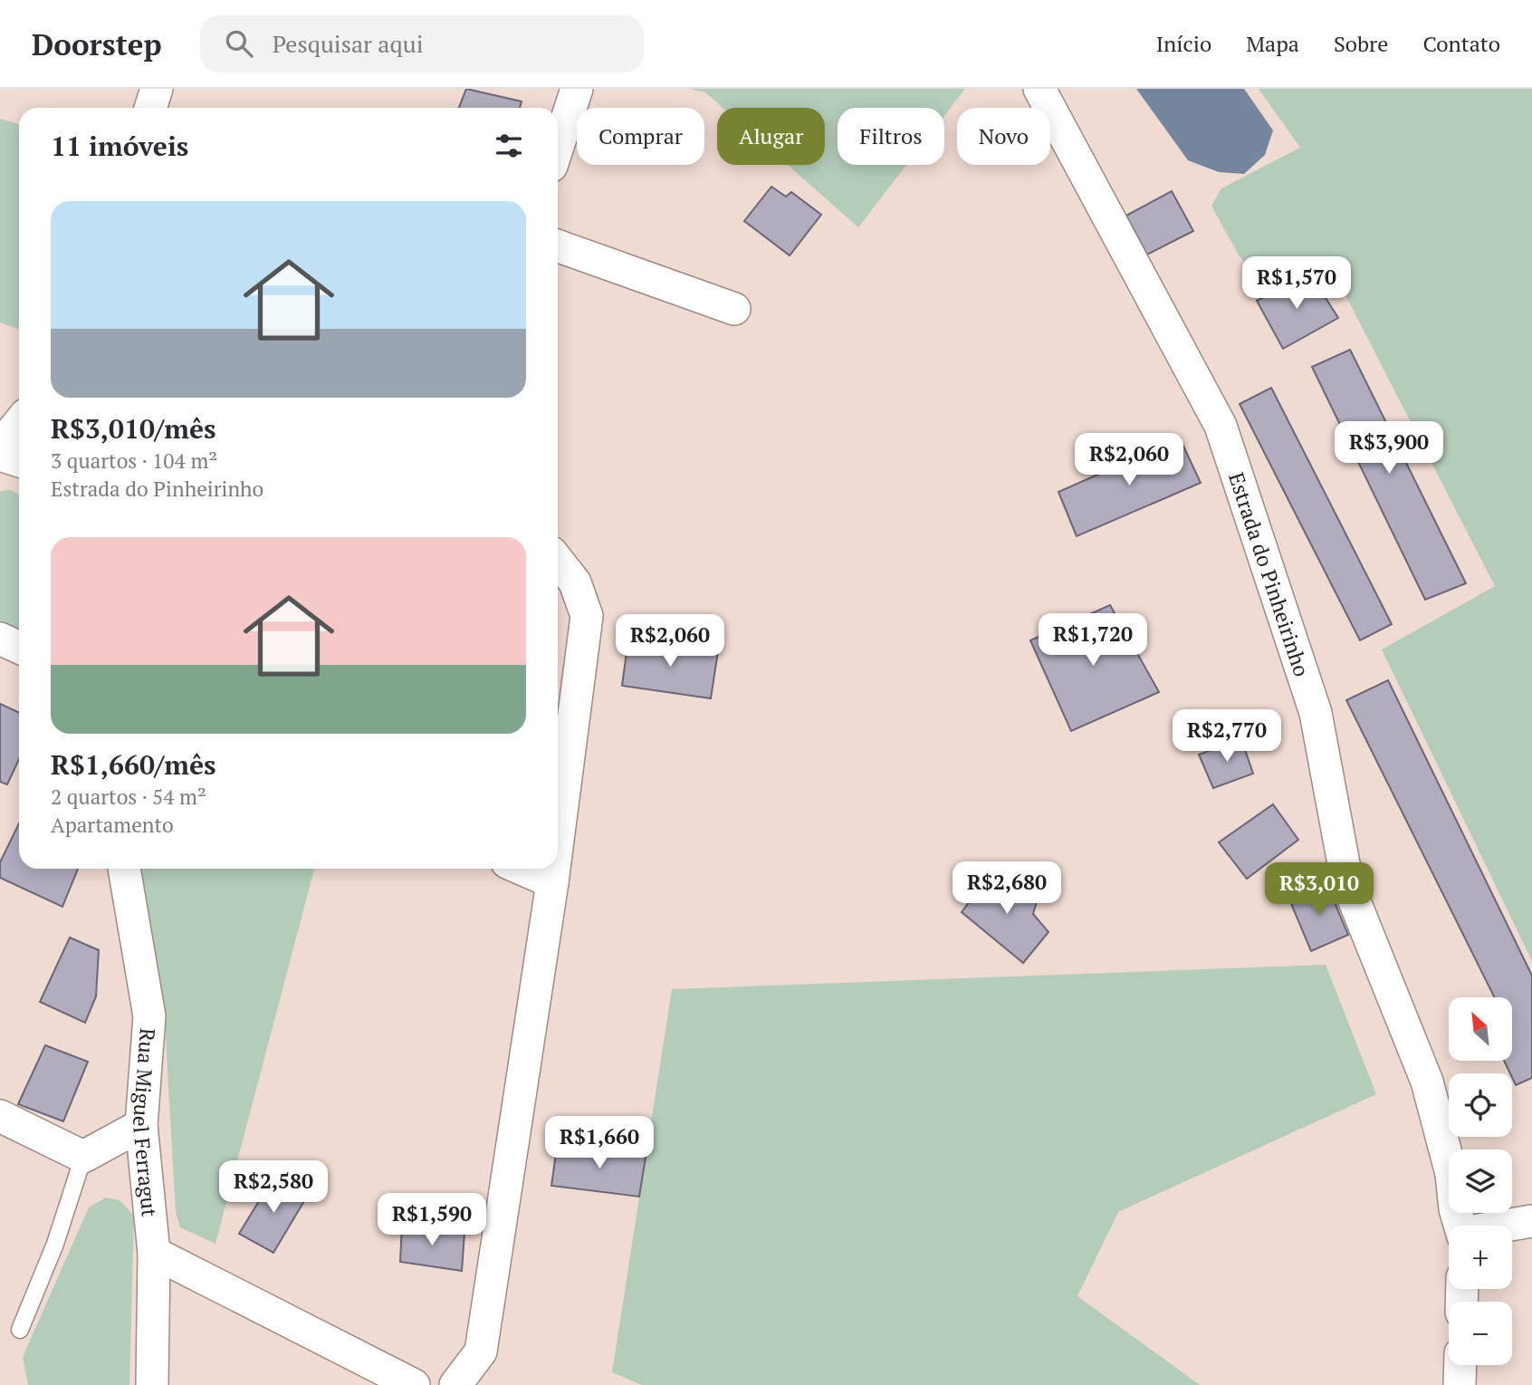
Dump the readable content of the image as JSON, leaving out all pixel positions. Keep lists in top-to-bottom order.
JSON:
{
  "streets": {
    "street": ["Estrada do Pinheirinho", "Rua Miguel Ferragut"]
  },
  "north": "top left",
  "page": {
    "header": "Doorstep",
    "search": "Pesquisar aqui",
    "nav": [
      "Início",
      "Mapa",
      "Sobre",
      "Contato"
    ],
    "chip": [
      "Comprar",
      "Alugar",
      "Filtros",
      "Novo"
    ],
    "heading": "11 imóveis",
    "list": [
      {
        "name": "R$3,010/mês",
        "note": "3 quartos · 104 m² · Estrada do Pinheirinho"
      },
      {
        "name": "R$1,660/mês",
        "note": "2 quartos · 54 m² · Apartamento"
      }
    ],
    "price": [
      "R$1,570",
      "R$3,900",
      "R$2,060",
      "R$1,720",
      "R$2,060",
      "R$2,770",
      "R$2,680",
      "R$3,010",
      "R$1,660",
      "R$2,580",
      "R$1,590"
    ],
    "map_buttons": ["+", "−"]
  }
}
